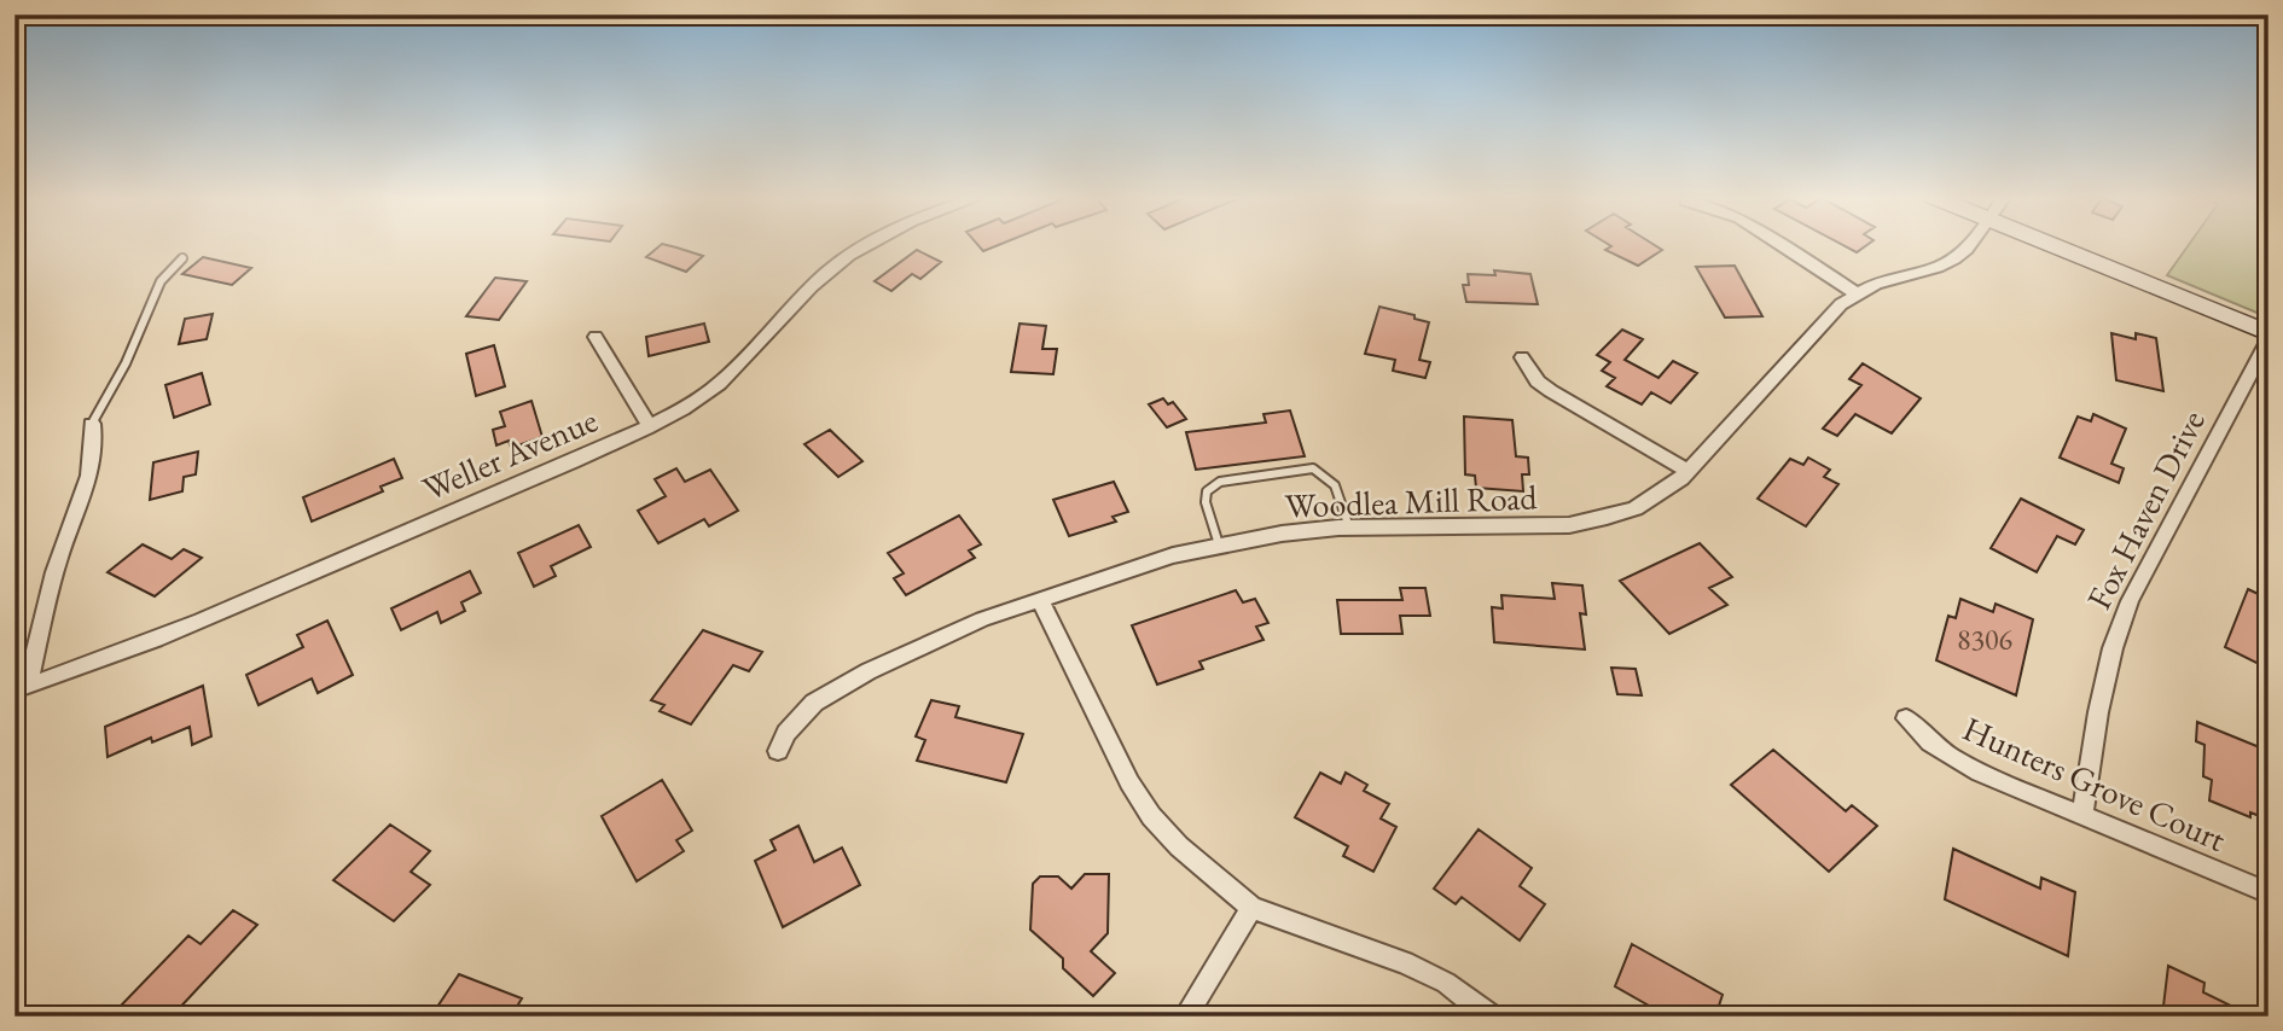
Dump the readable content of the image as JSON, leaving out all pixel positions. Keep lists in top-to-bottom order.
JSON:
{
  "streets": {
    "street": [
      "Weller Avenue",
      "Woodlea Mill Road",
      "Fox Haven Drive",
      "Hunters Grove Court"
    ]
  },
  "crossings": [
    ["Fox Haven Drive", "Hunters Grove Court"]
  ],
  "house_numbers": ["8306"]
}
